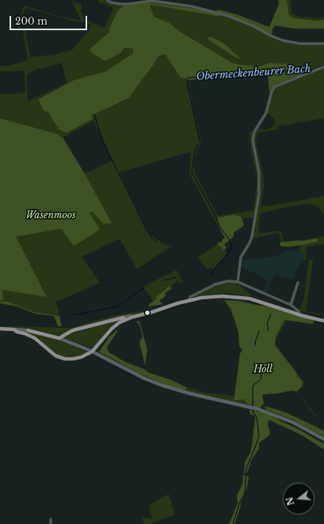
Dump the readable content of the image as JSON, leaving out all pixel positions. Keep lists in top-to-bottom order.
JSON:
{
  "water": ["Obermeckenbeurer Bach"],
  "parks": ["Wasenmoos", "Höll"],
  "scale_bar": "200 m",
  "north": "left"
}
